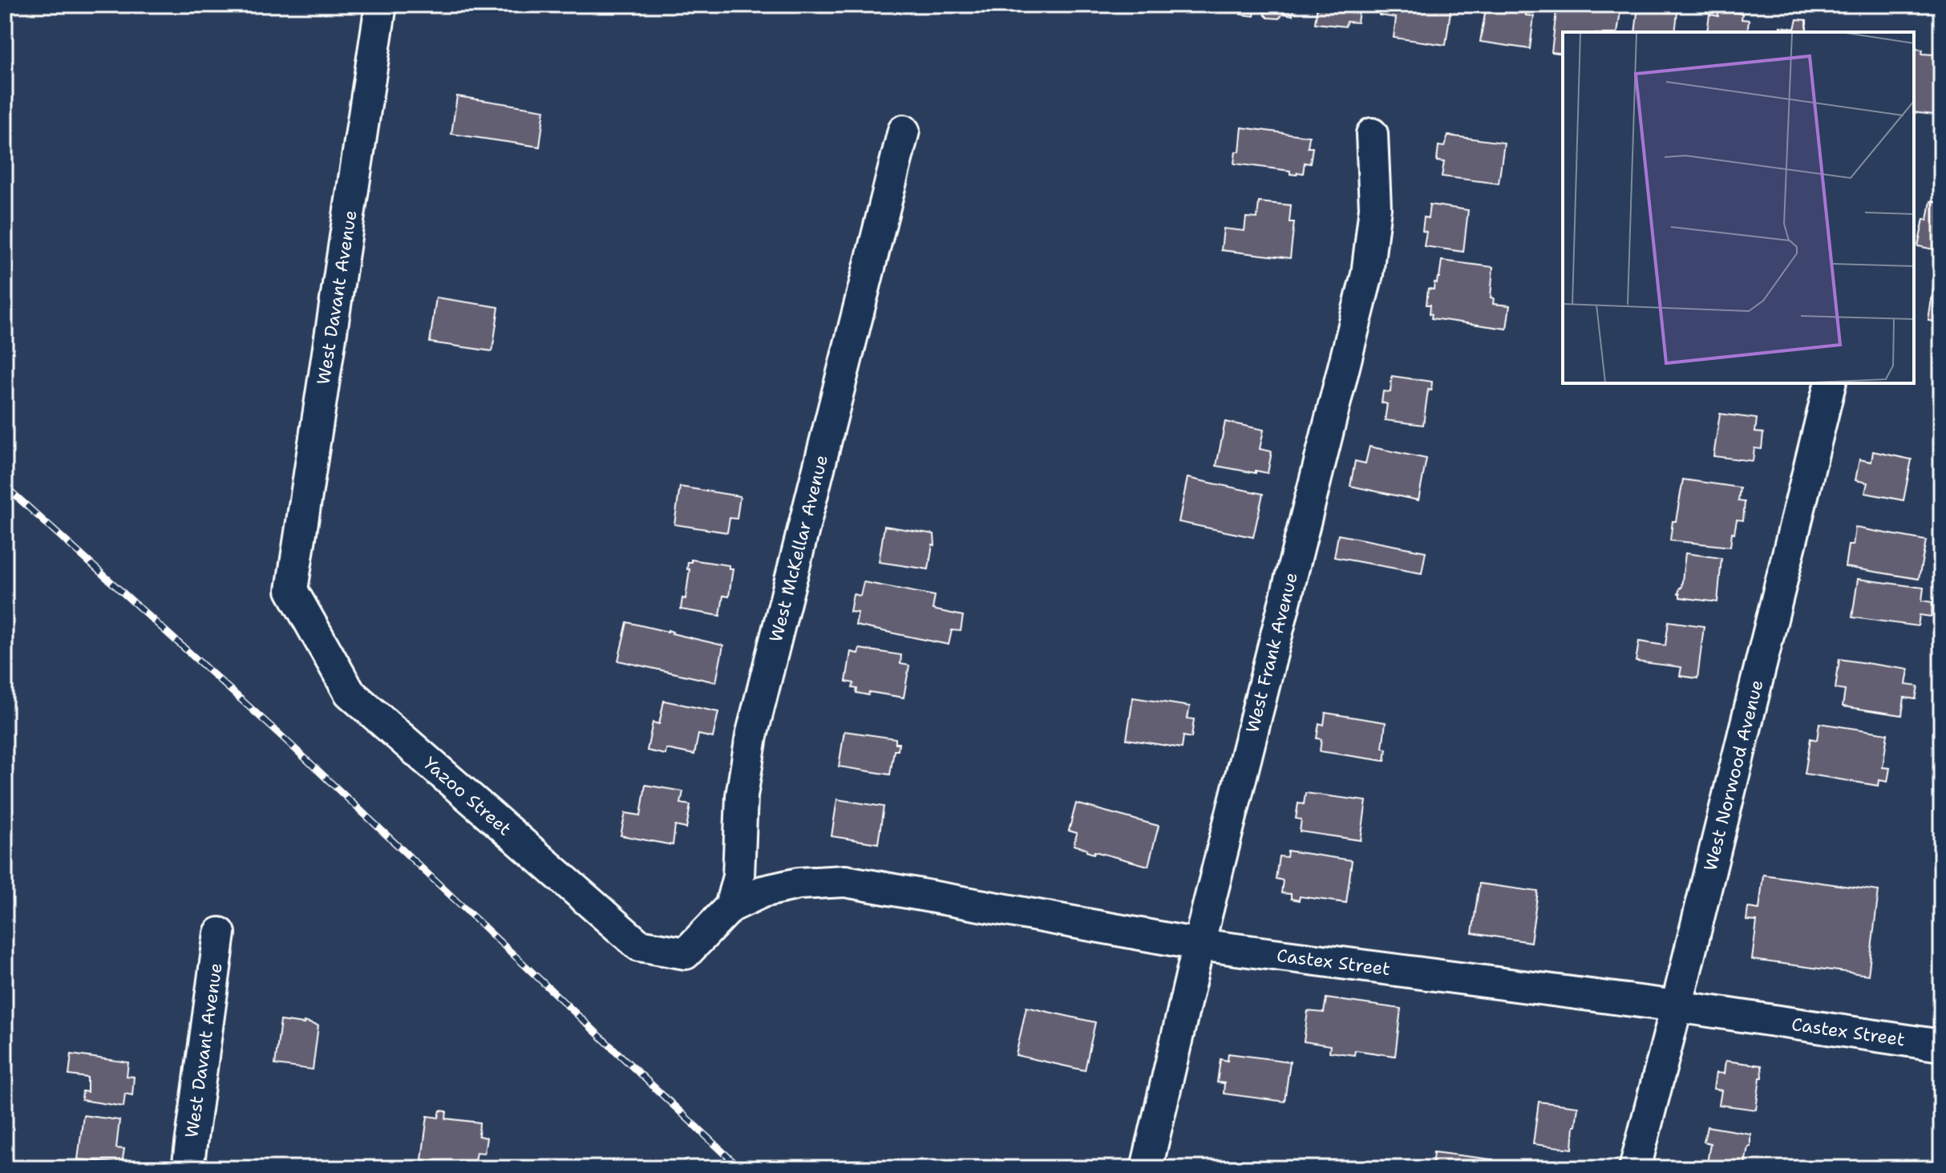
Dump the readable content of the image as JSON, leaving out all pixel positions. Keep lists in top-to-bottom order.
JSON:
{
  "streets": {
    "street": [
      "West Davant Avenue",
      "West McKellar Avenue",
      "West Frank Avenue",
      "West Norwood Avenue",
      "Yazoo Street",
      "Castex Street"
    ]
  },
  "crossings": [
    ["West Davant Avenue", "Yazoo Street"],
    ["West McKellar Avenue", "Yazoo Street"],
    ["West McKellar Avenue", "Castex Street"],
    ["West Frank Avenue", "Castex Street"],
    ["West Norwood Avenue", "Castex Street"]
  ]
}
